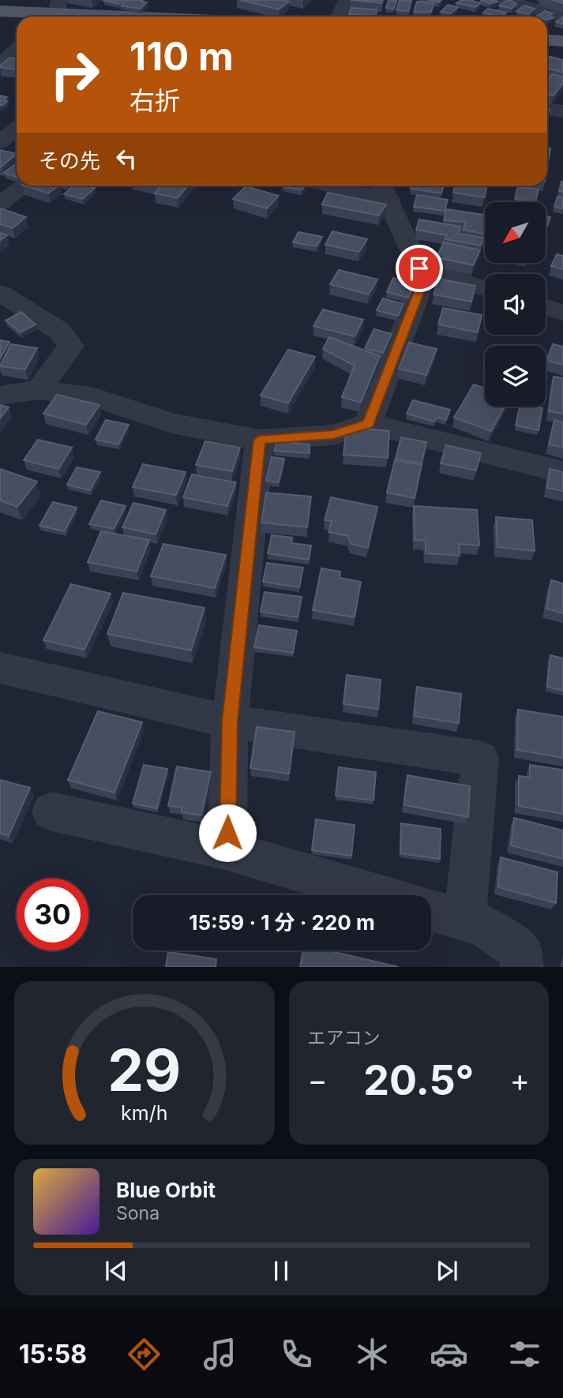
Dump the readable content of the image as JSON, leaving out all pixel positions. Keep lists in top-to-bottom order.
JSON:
{
  "north": "bottom left",
  "page": {
    "turn": ["110 m", "右折"],
    "then": "その先",
    "limit": "30",
    "trip": "15:59 · 1 分 · 220 m",
    "tile": "エアコン",
    "heat": ["−", "20.5°", "+"],
    "song": ["Blue Orbit", "Sona"],
    "tabs": "15:58",
    "gauge": ["29", "km/h"]
  }
}
